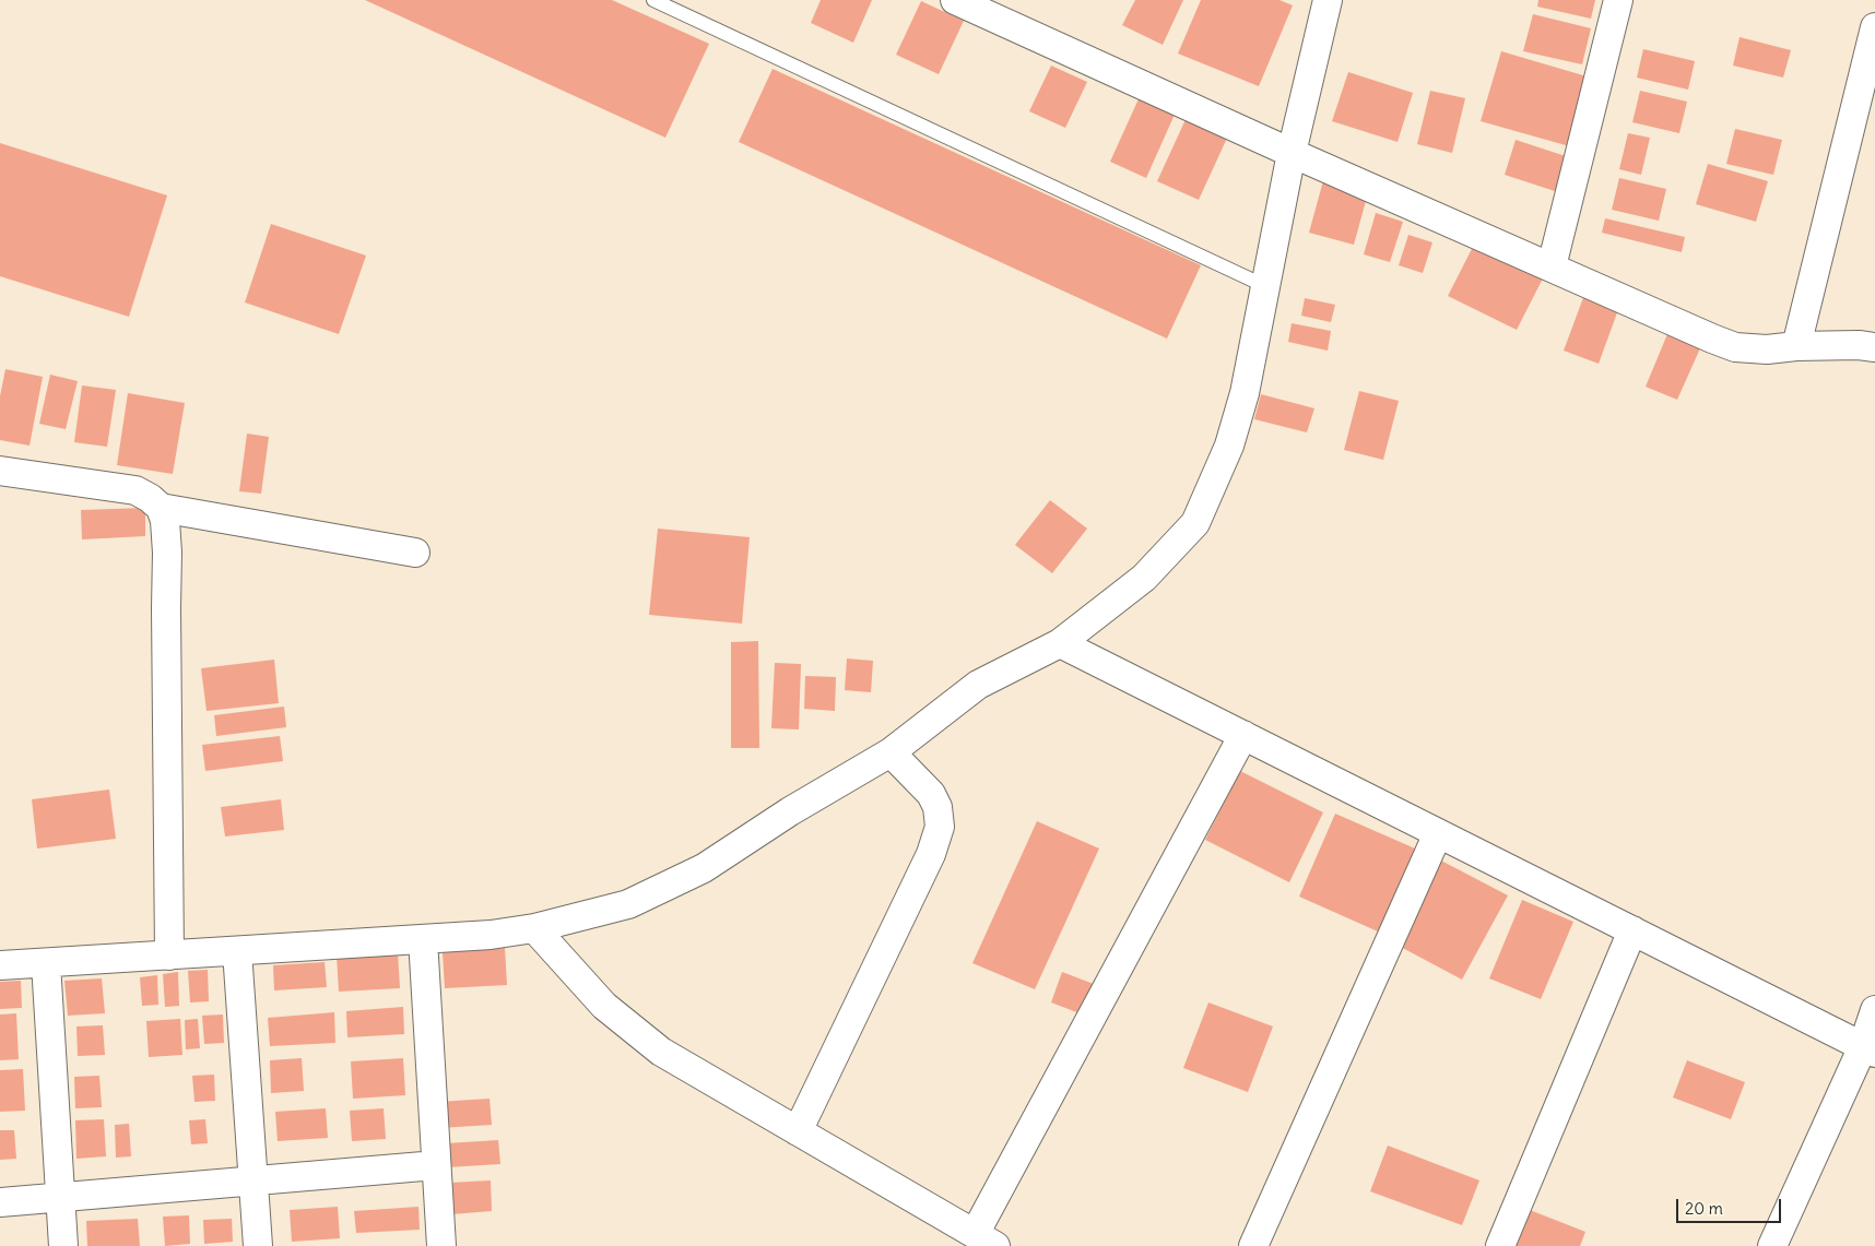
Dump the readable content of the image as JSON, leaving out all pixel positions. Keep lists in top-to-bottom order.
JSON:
{
  "scale_bar": "20 m"
}
